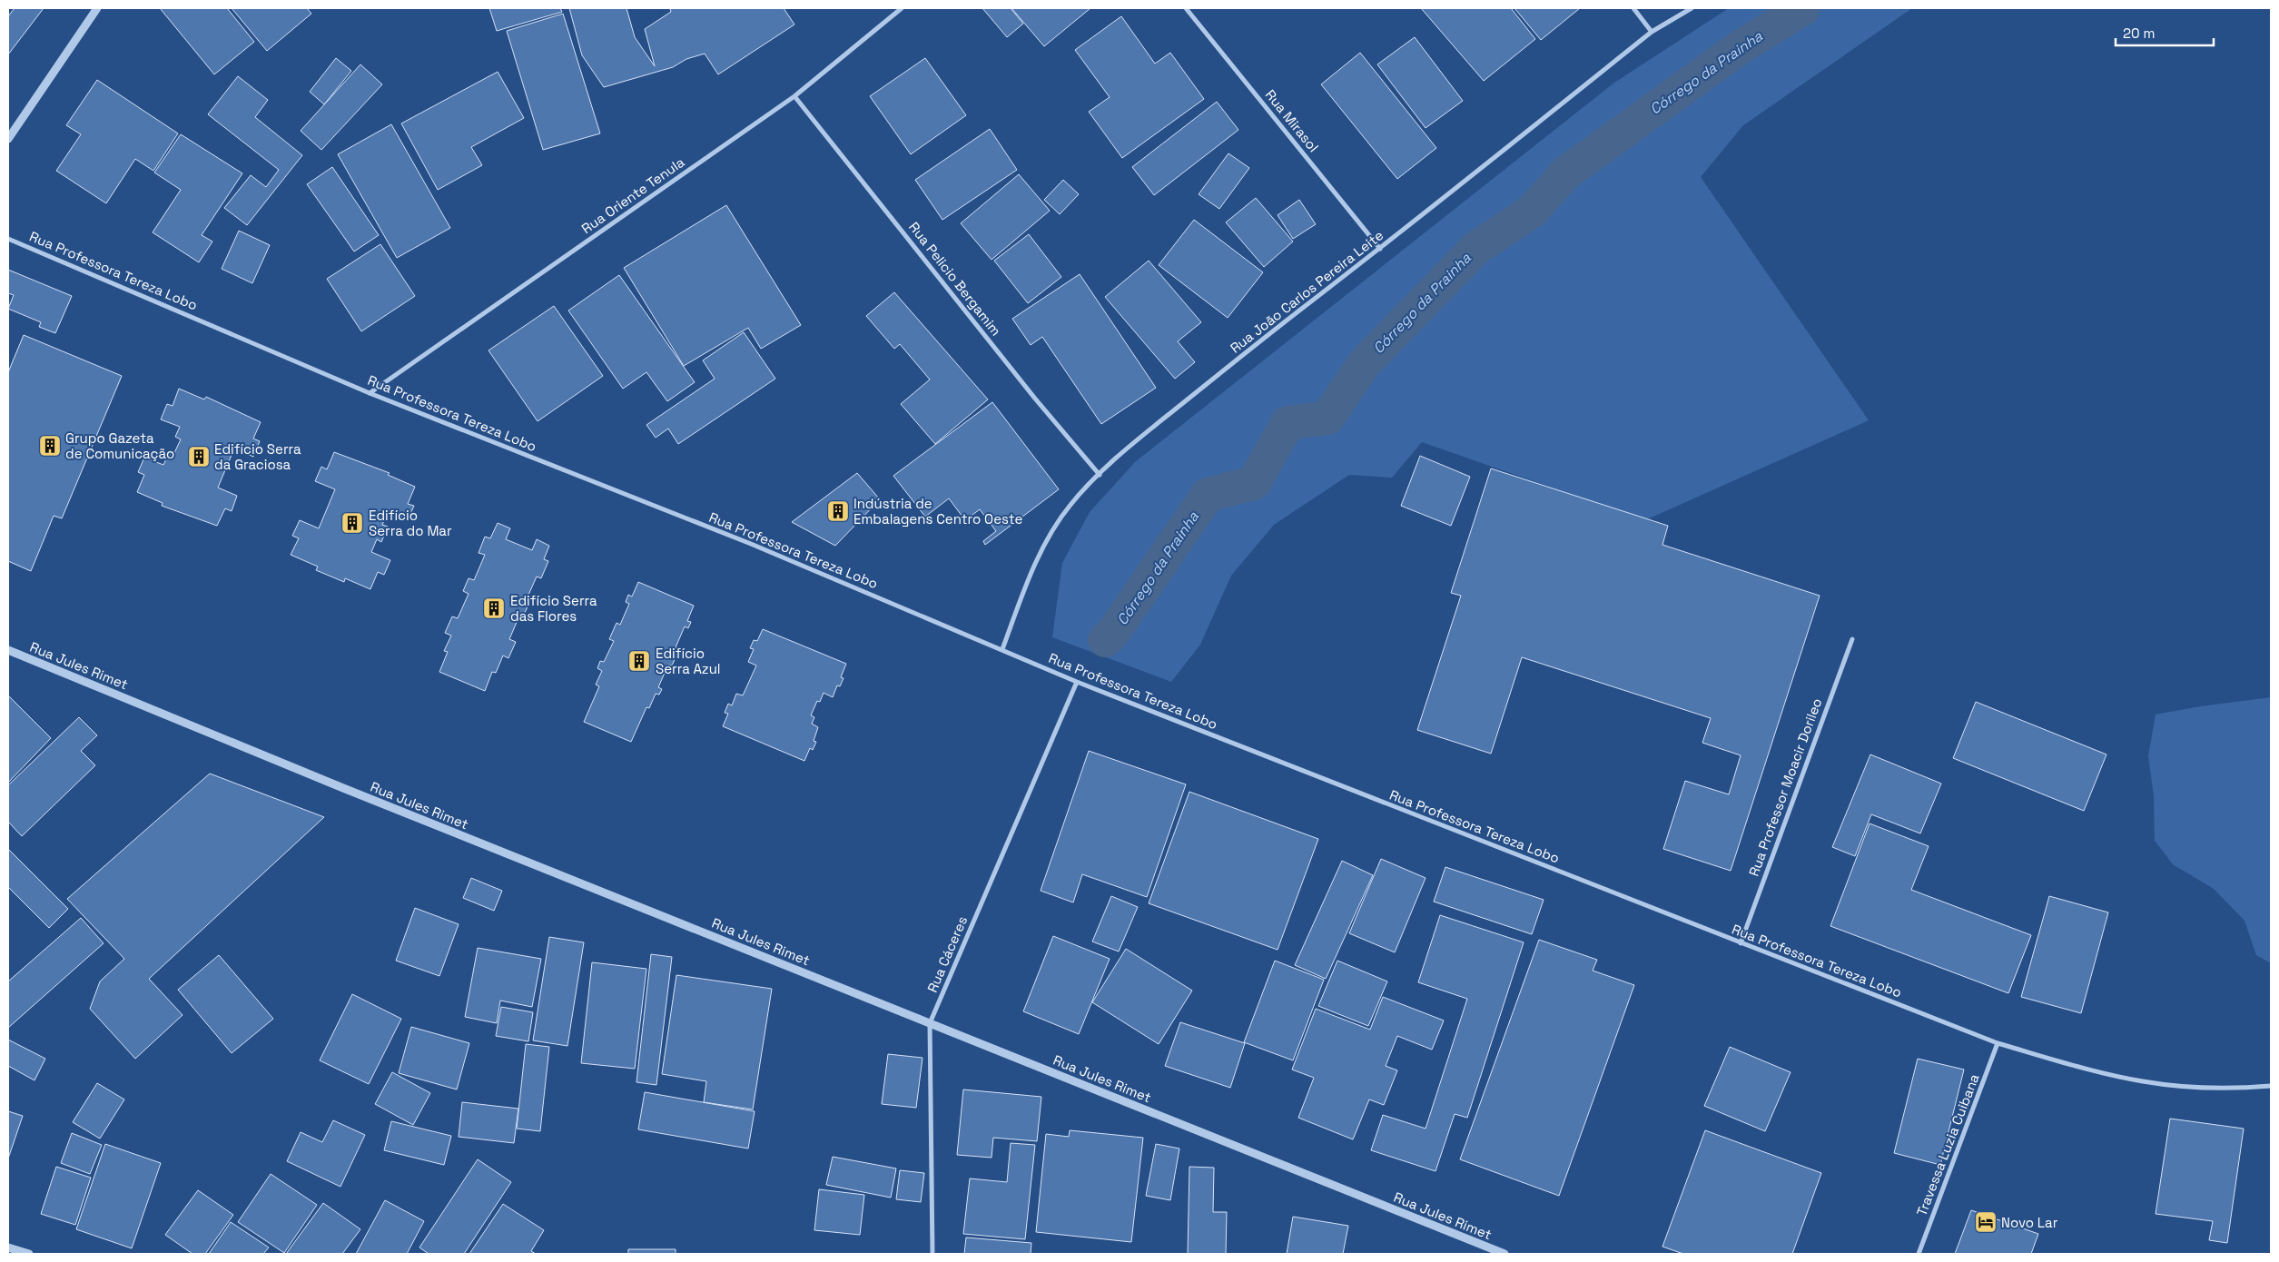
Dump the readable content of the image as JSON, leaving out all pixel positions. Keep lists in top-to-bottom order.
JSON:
{
  "streets": {
    "street": [
      "Rua Mirasol",
      "Rua Oriente Tenula",
      "Rua Professora Tereza Lobo",
      "Rua Pelicio Bergamim",
      "Rua João Carlos Pereira Leite",
      "Rua Jules Rimet",
      "Rua Professor Moacir Dorileo",
      "Rua Cáceres",
      "Travessa Luzia Cuibana"
    ]
  },
  "crossings": [
    ["Rua Mirasol", "Rua João Carlos Pereira Leite"],
    ["Rua Oriente Tenula", "Rua Professora Tereza Lobo"],
    ["Rua Oriente Tenula", "Rua Pelicio Bergamim"],
    ["Rua Professora Tereza Lobo", "Rua João Carlos Pereira Leite"],
    ["Rua Professora Tereza Lobo", "Rua Professor Moacir Dorileo"],
    ["Rua Professora Tereza Lobo", "Rua Cáceres"],
    ["Rua Professora Tereza Lobo", "Travessa Luzia Cuibana"],
    ["Rua Pelicio Bergamim", "Rua João Carlos Pereira Leite"],
    ["Rua Jules Rimet", "Rua Cáceres"]
  ],
  "water": ["Córrego da Prainha"],
  "places": {
    "building": [
      "Grupo Gazeta de Comunicação",
      "Edifício Serra da Graciosa",
      "Indústria de Embalagens Centro Oeste",
      "Edifício Serra do Mar",
      "Edifício Serra das Flores",
      "Edifício Serra Azul"
    ],
    "hotel": ["Novo Lar"]
  },
  "scale_bar": "20 m"
}
